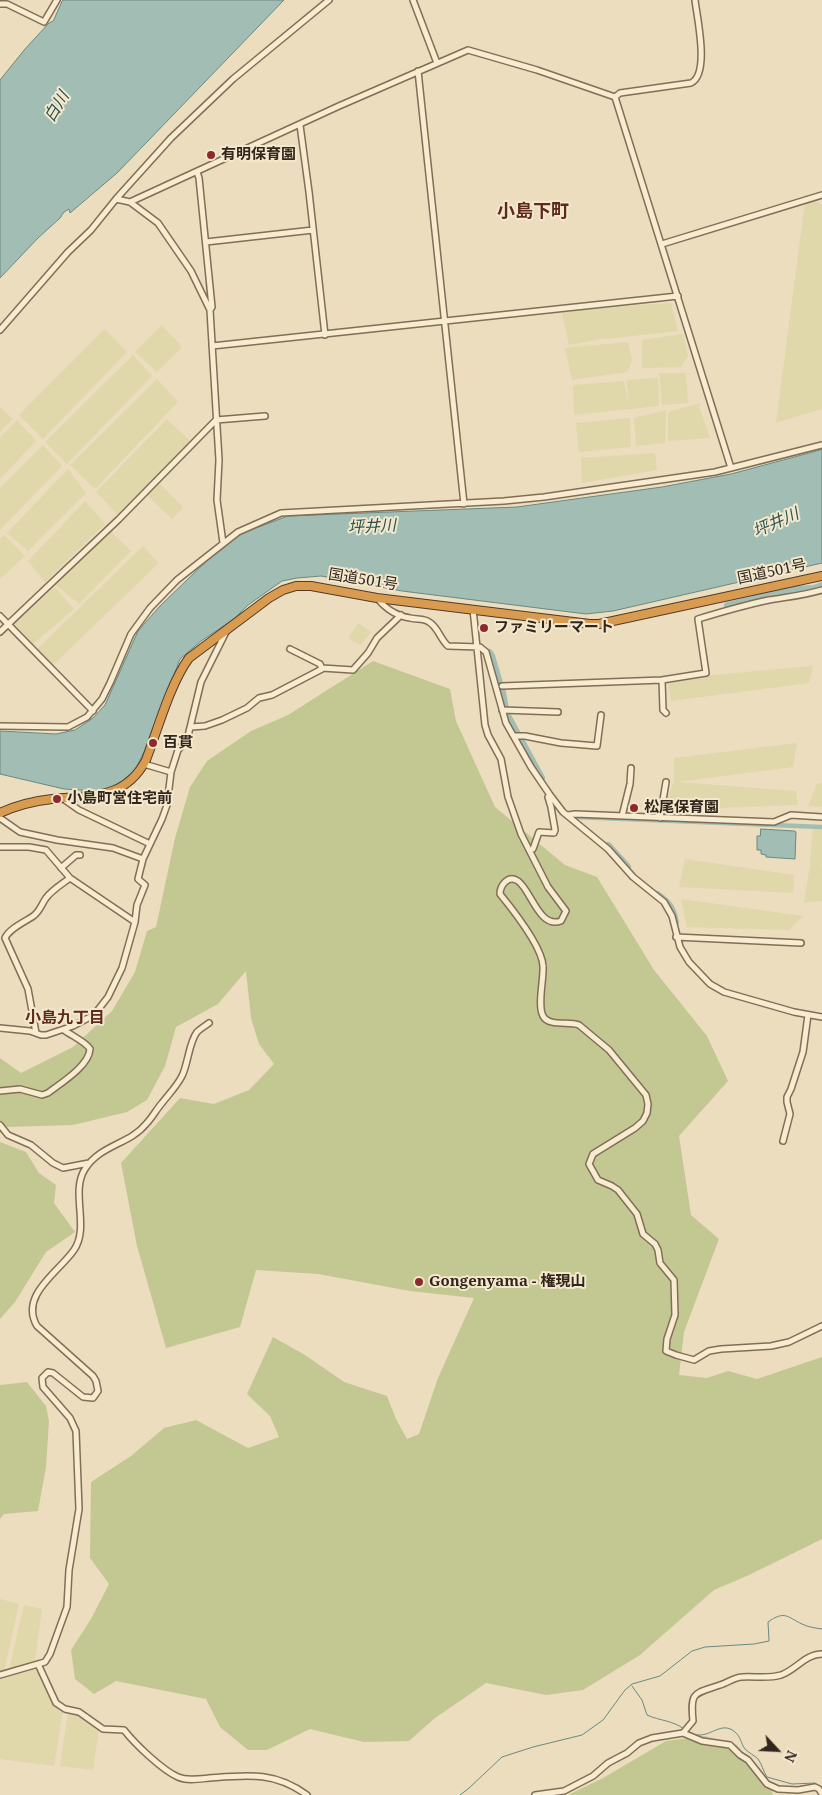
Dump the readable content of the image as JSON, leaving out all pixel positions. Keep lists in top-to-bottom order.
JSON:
{
  "streets": {
    "highway": ["国道501号"]
  },
  "districts": ["小島下町", "小島九丁目"],
  "water": ["白川", "坪井川"],
  "places": [
    "有明保育園",
    "ファミリーマート",
    "百貫",
    "小島町営住宅前",
    "松尾保育園",
    "Gongenyama - 権現山"
  ],
  "north": "bottom right"
}
